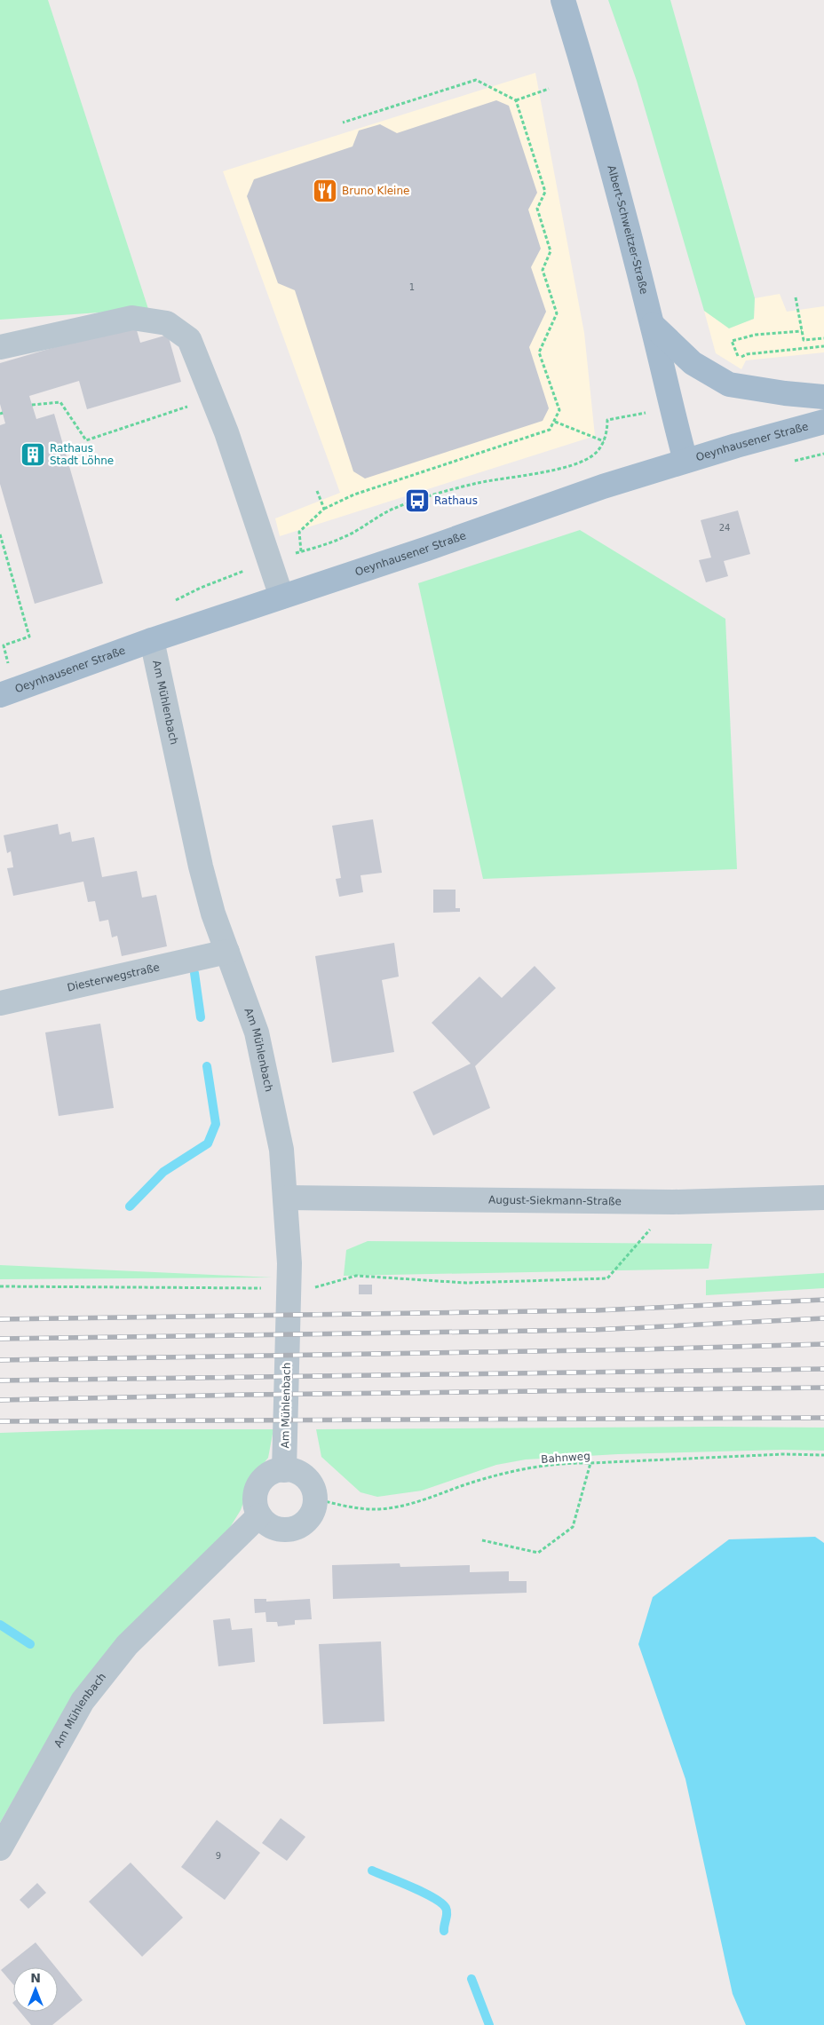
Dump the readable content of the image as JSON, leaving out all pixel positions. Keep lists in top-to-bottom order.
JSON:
{
  "streets": {
    "main road": ["Albert-Schweitzer-Straße", "Oeynhausener Straße"],
    "street": ["Am Mühlenbach", "Diesterwegstraße", "August-Siekmann-Straße"],
    "path": ["Bahnweg"]
  },
  "crossings": [
    ["Albert-Schweitzer-Straße", "Oeynhausener Straße"],
    ["Oeynhausener Straße", "Am Mühlenbach"],
    ["Am Mühlenbach", "Diesterwegstraße"],
    ["Am Mühlenbach", "August-Siekmann-Straße"],
    ["Am Mühlenbach", "Bahnweg"]
  ],
  "places": {
    "restaurant": ["Bruno Kleine"],
    "building": ["Rathaus Stadt Löhne"],
    "bus stop": ["Rathaus"]
  },
  "house_numbers": ["1", "24", "9"],
  "north": "top"
}
